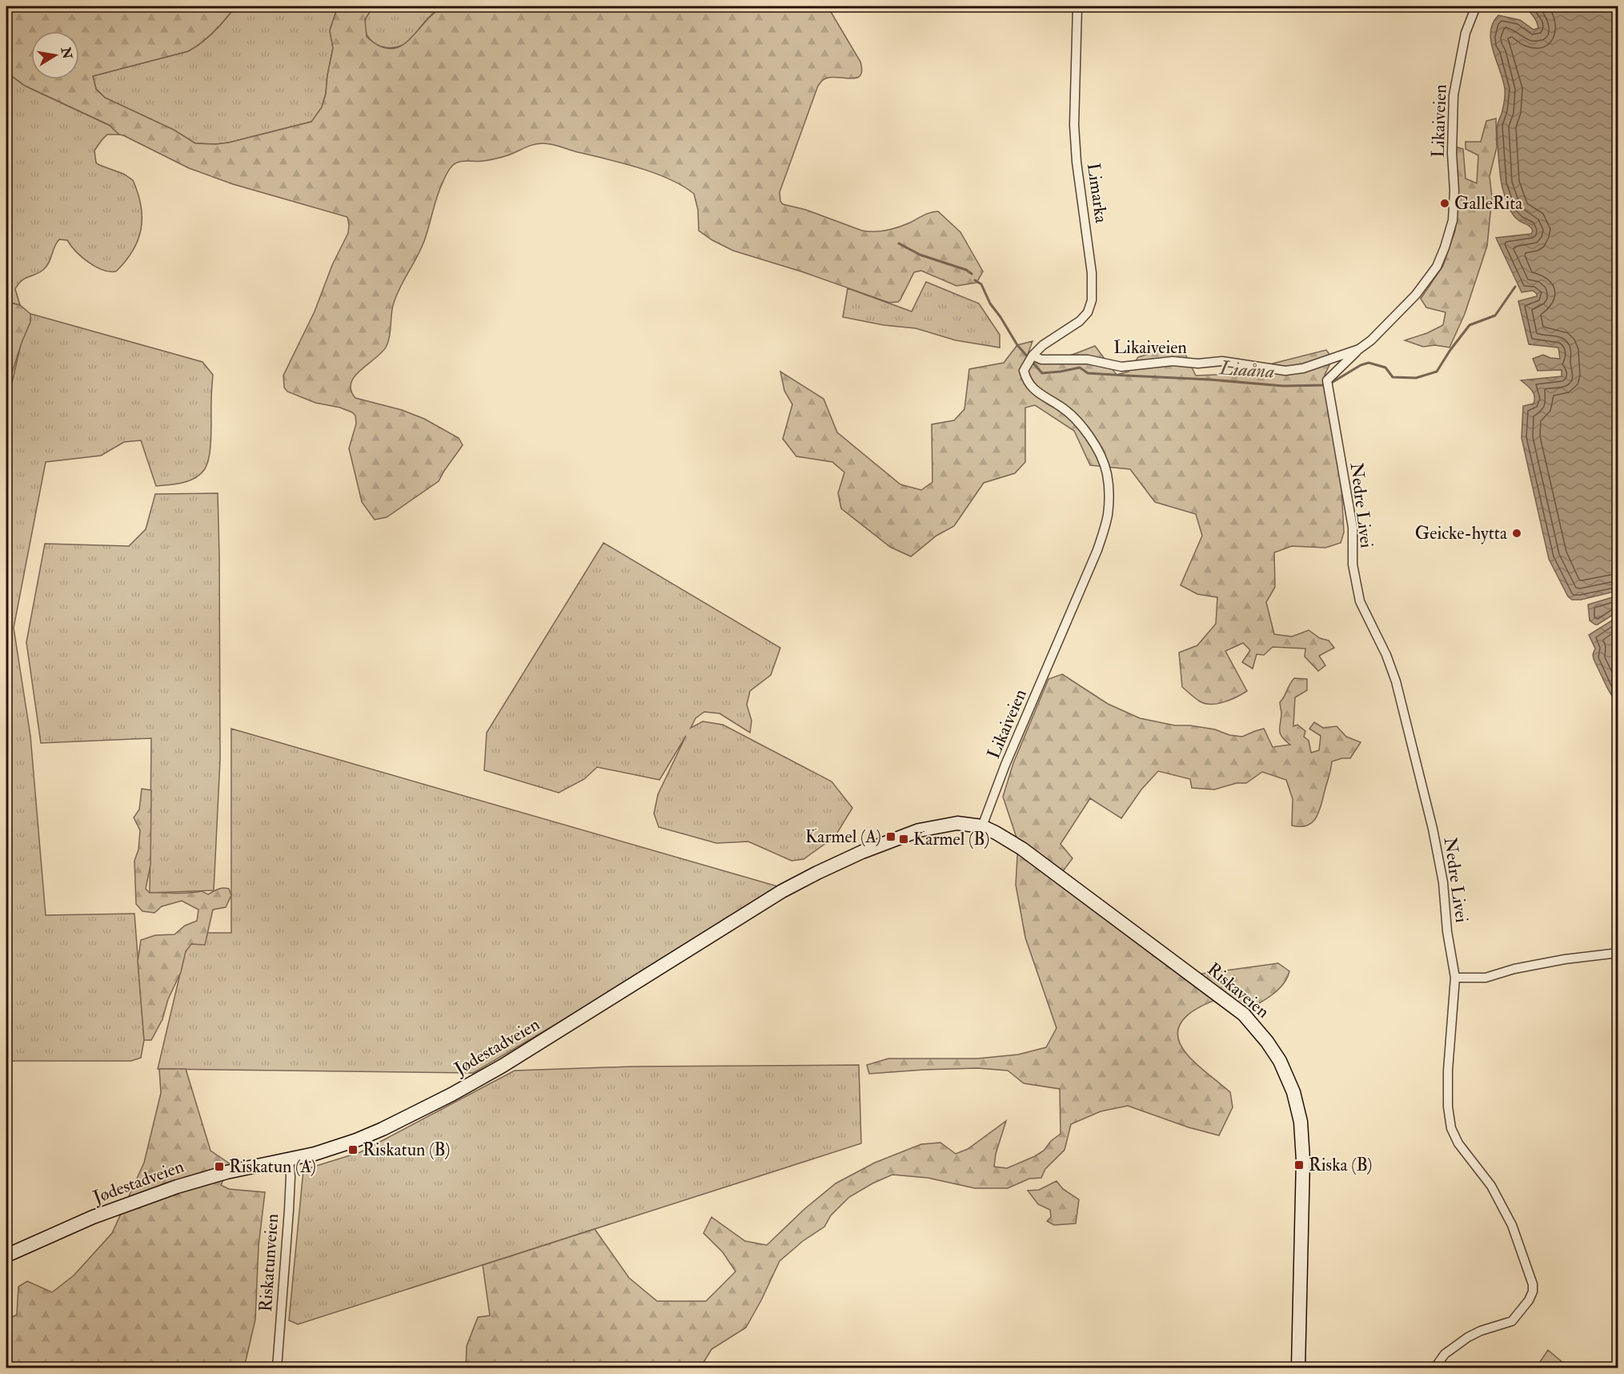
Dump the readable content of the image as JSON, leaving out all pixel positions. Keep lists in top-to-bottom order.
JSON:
{
  "streets": {
    "main road": ["Riskaveien", "Jødestadveien"],
    "street": [
      "Likaiveien",
      "Limarka",
      "Nedre Livei",
      "Riskatunveien"
    ]
  },
  "crossings": [
    ["Likaiveien", "Limarka"],
    ["Likaiveien", "Nedre Livei"],
    ["Likaiveien", "Riskaveien"],
    ["Likaiveien", "Jødestadveien"],
    ["Riskaveien", "Jødestadveien"],
    ["Jødestadveien", "Riskatunveien"]
  ],
  "water": ["Liaåna"],
  "places": {
    "other": ["GalleRita", "Geicke-hytta"],
    "transit": [
      "Karmel (A)",
      "Karmel (B)",
      "Riskatun (B)",
      "Riska (B)",
      "Riskatun (A)"
    ]
  },
  "north": "right"
}
